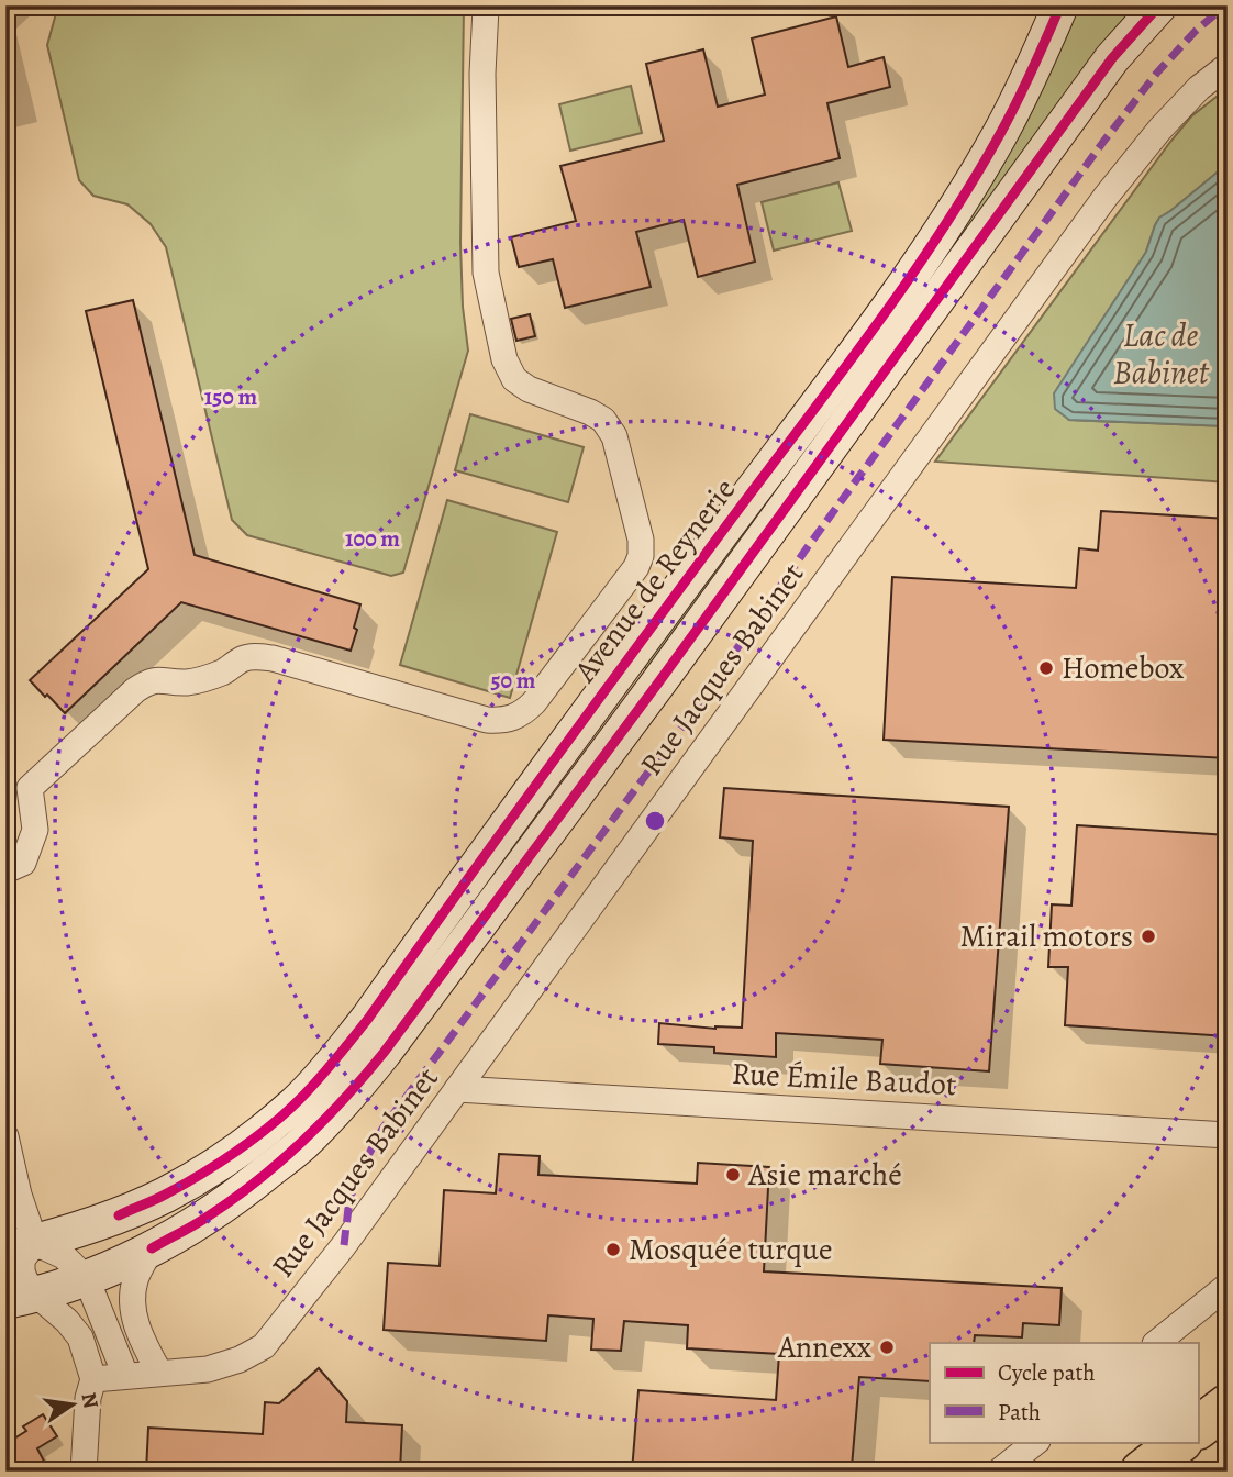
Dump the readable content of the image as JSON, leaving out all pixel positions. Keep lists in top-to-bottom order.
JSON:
{
  "streets": {
    "street": ["Avenue de Reynerie", "Rue Jacques Babinet", "Rue Émile Baudot"]
  },
  "crossings": [
    ["Rue Jacques Babinet", "Rue Émile Baudot"]
  ],
  "water": ["Lac de Babinet"],
  "places": [
    "Homebox",
    "Mirail motors",
    "Asie marché",
    "Mosquée turque",
    "Annexx"
  ],
  "legend": ["Cycle path", "Path"],
  "north": "right",
  "rings": ["150 m", "100 m", "50 m"]
}
